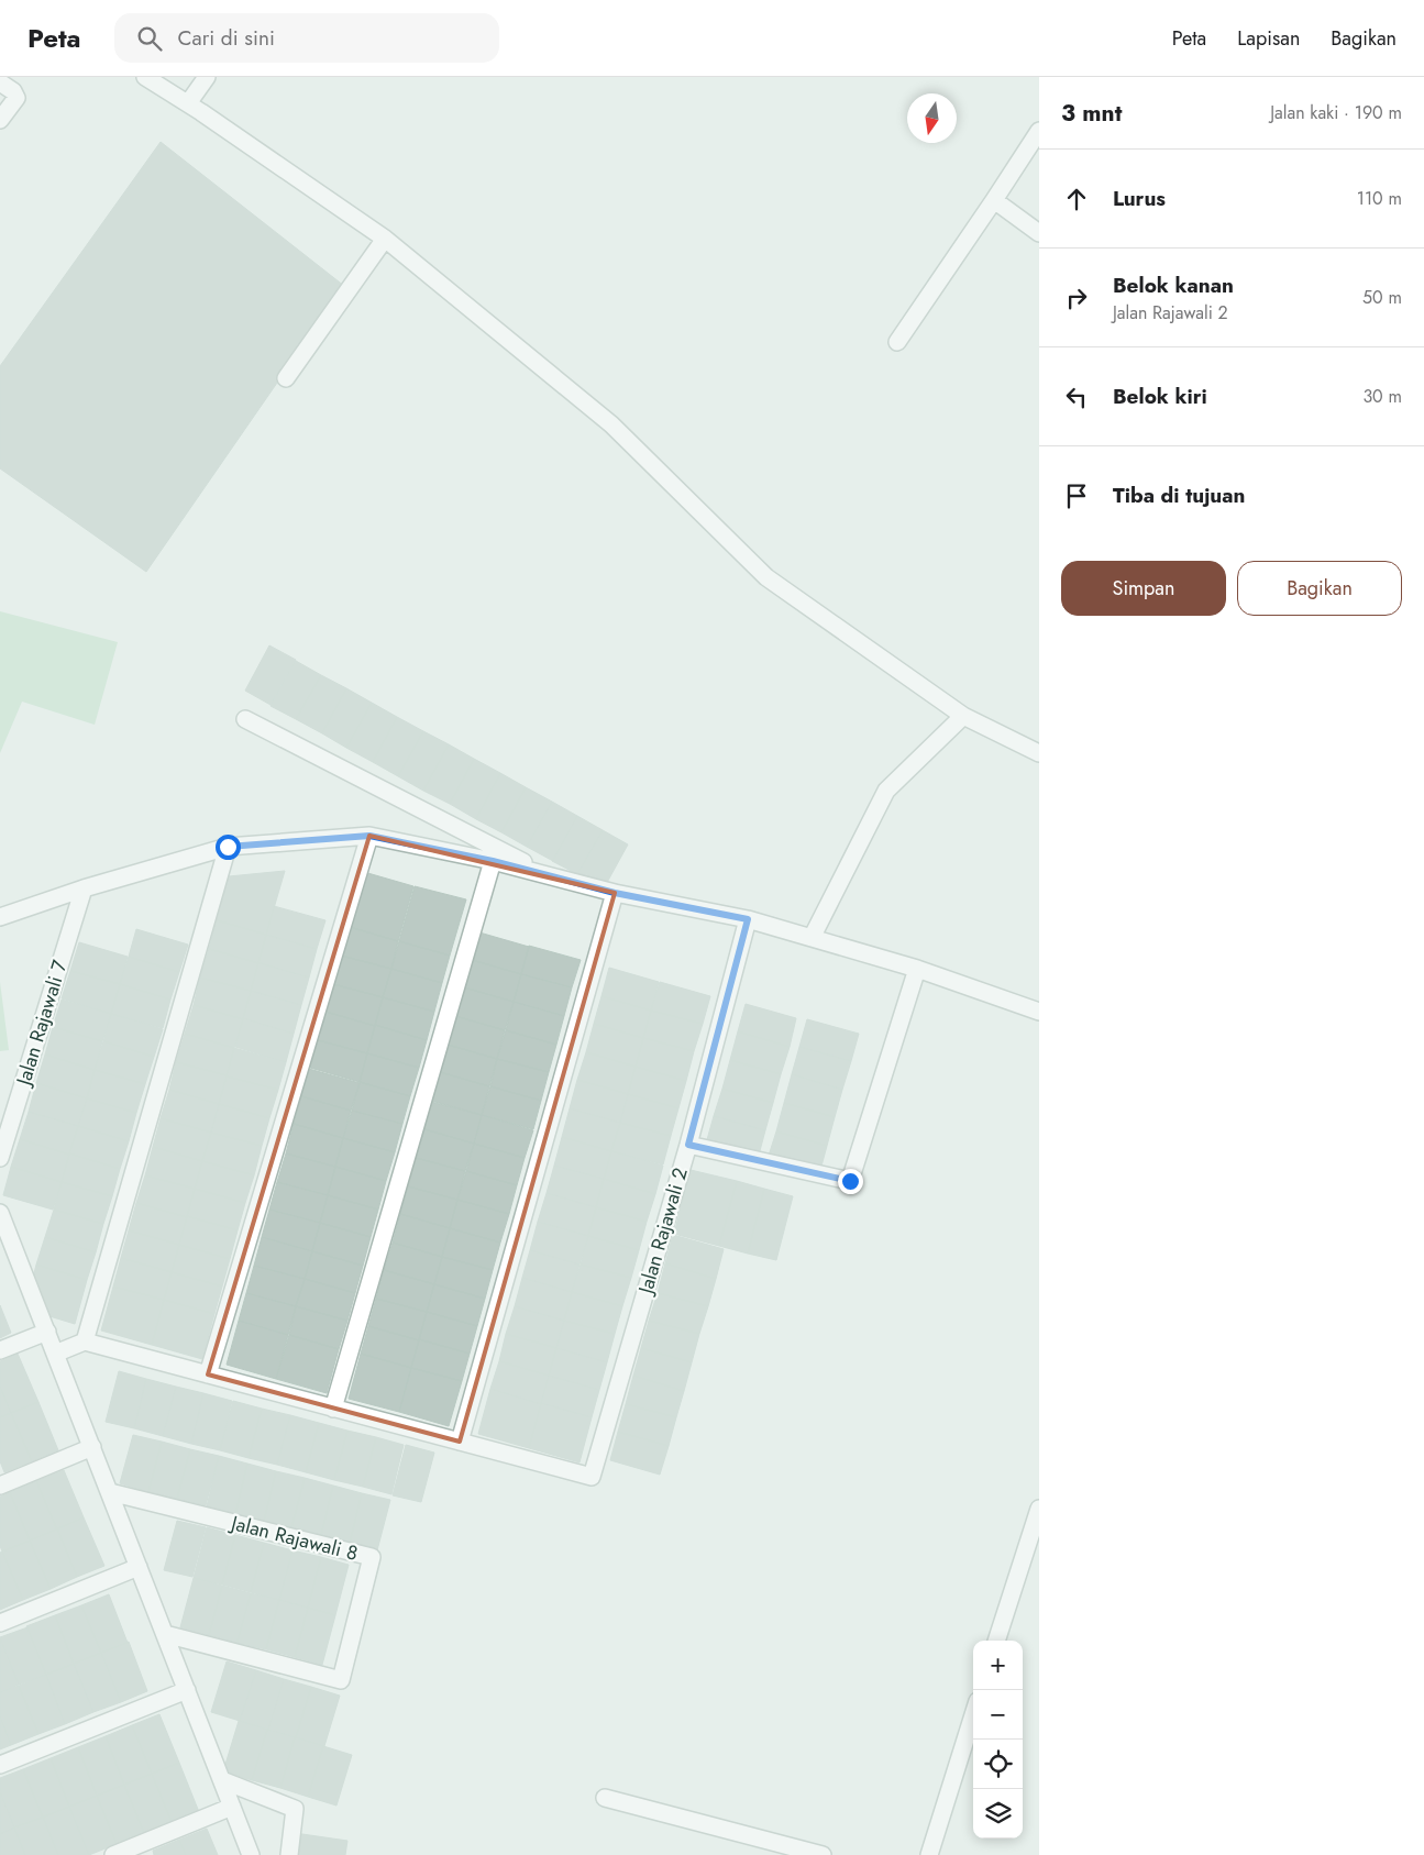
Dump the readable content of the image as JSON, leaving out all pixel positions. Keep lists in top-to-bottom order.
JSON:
{
  "streets": {
    "street": ["Jalan Rajawali 7", "Jalan Rajawali 2", "Jalan Rajawali 8"]
  },
  "north": "bottom",
  "page": {
    "header": "Peta",
    "search": "Cari di sini",
    "nav": ["Peta", "Lapisan", "Bagikan"],
    "heading": ["3 mnt", "Jalan kaki · 190 m"],
    "list": [
      ["Lurus", "110 m"],
      ["Belok kanan", "Jalan Rajawali 2", "50 m"],
      ["Belok kiri", "30 m"],
      "Tiba di tujuan"
    ],
    "buttons": ["Simpan", "Bagikan"],
    "map_buttons": ["+", "−"]
  }
}
